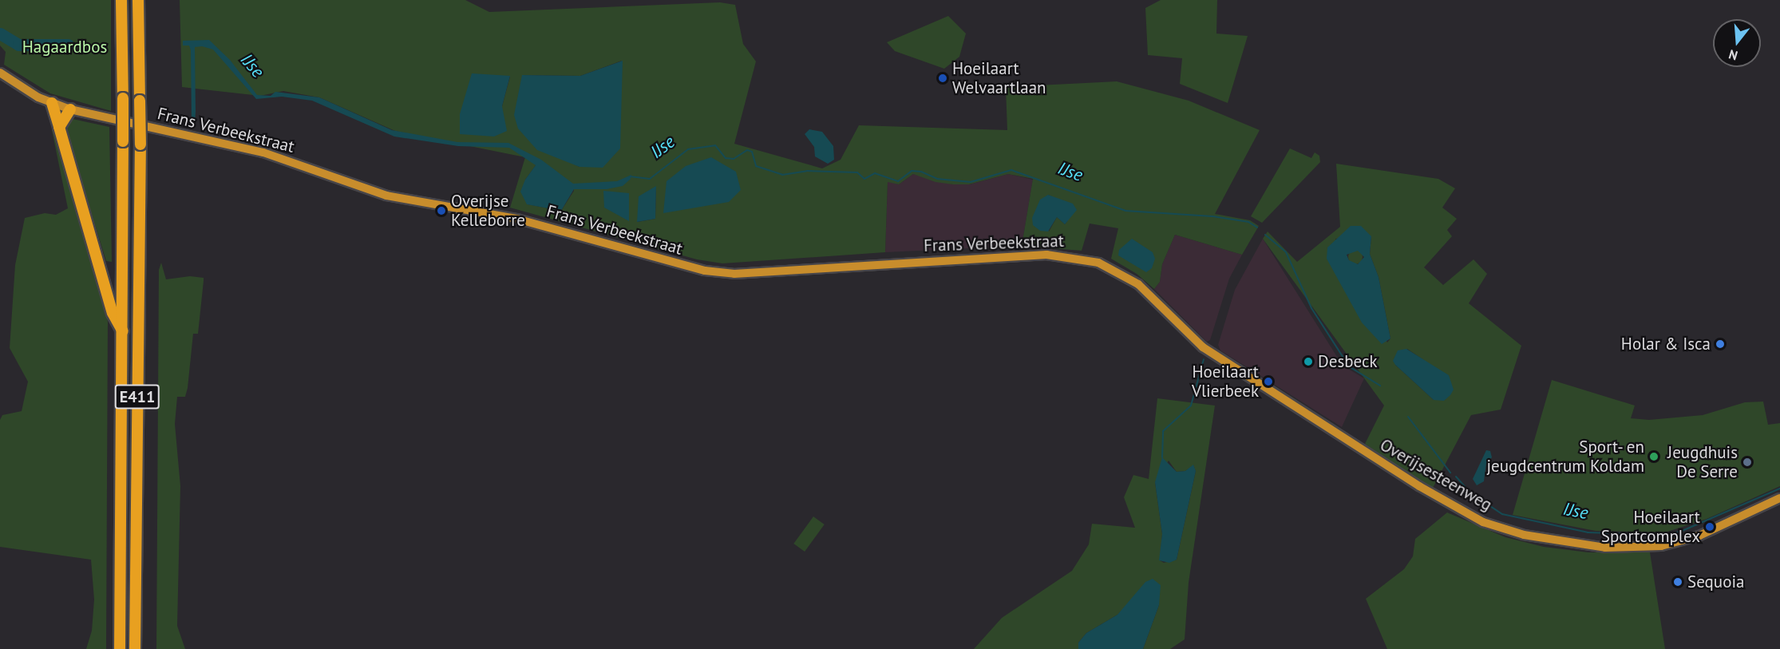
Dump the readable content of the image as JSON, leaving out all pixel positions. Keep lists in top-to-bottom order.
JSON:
{
  "streets": {
    "highway": ["E411"],
    "main road": ["Frans Verbeekstraat", "Overijsesteenweg"]
  },
  "crossings": [
    ["Frans Verbeekstraat", "Overijsesteenweg"]
  ],
  "water": ["IJse"],
  "parks": ["Hagaardbos"],
  "places": [
    "Hoeilaart Welvaartlaan",
    "Overijse Kelleborre",
    "Holar & Isca",
    "Desbeck",
    "Hoeilaart Vlierbeek",
    "Sport- en jeugdcentrum Koldam",
    "Jeugdhuis De Serre",
    "Hoeilaart Sportcomplex",
    "Sequoia"
  ],
  "north": "bottom"
}
